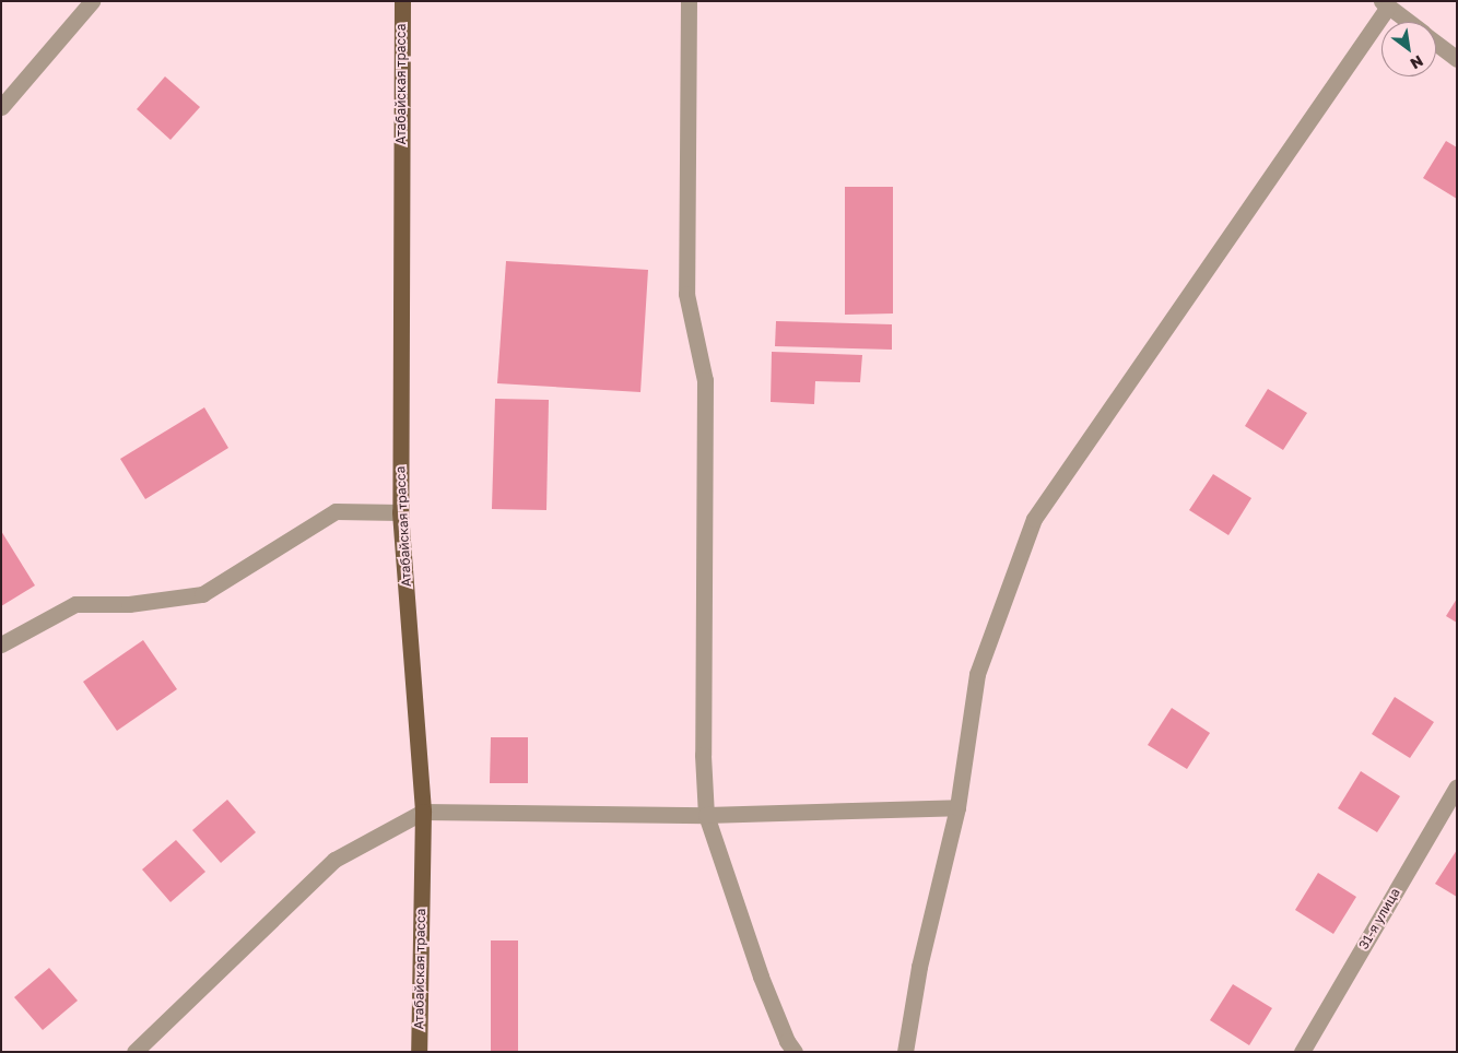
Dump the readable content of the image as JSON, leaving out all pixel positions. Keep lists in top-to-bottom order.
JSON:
{
  "streets": {
    "main road": ["Атабайская трасса"],
    "street": ["31-я улица"]
  },
  "north": "bottom right"
}
